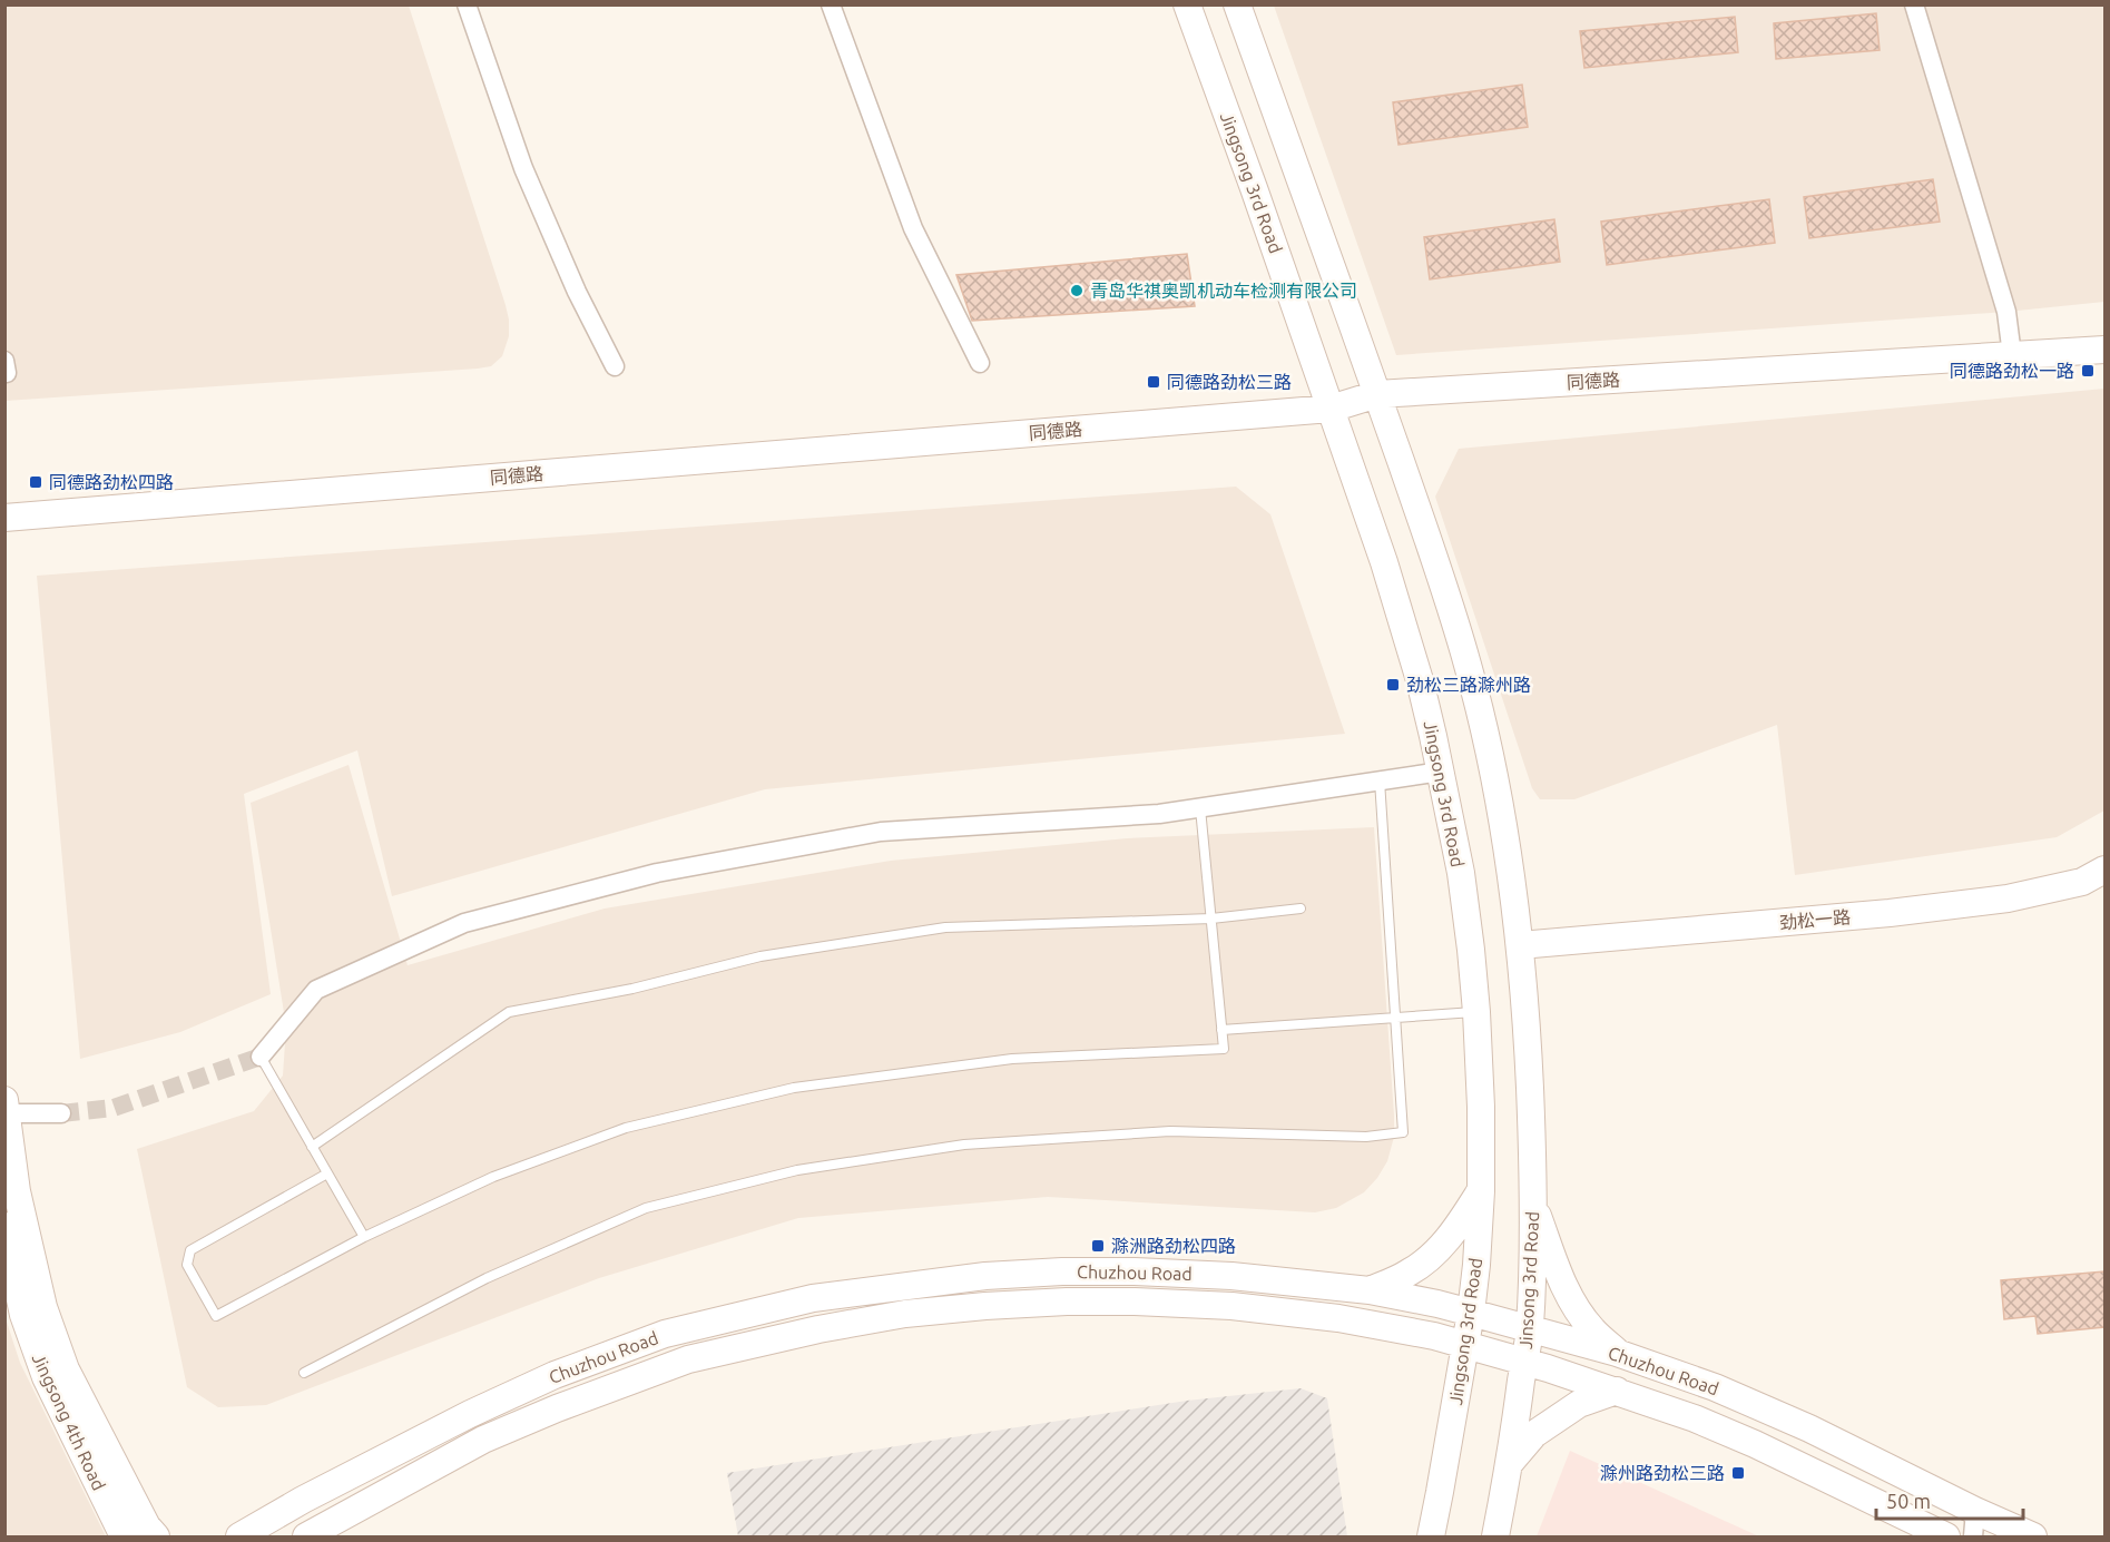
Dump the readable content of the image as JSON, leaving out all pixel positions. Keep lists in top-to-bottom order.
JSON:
{
  "streets": {
    "main road": [
      "Jingsong 3rd Road",
      "同德路",
      "劲松一路",
      "Chuzhou Road",
      "Jinsong 3rd Road",
      "Jingsong 4th Road"
    ]
  },
  "crossings": [
    ["Jingsong 3rd Road", "同德路"],
    ["Jingsong 3rd Road", "Chuzhou Road"],
    ["Chuzhou Road", "Jinsong 3rd Road"]
  ],
  "places": {
    "other": ["青岛华祺奥凯机动车检测有限公司"],
    "transit": [
      "同德路劲松一路",
      "同德路劲松三路",
      "同德路劲松四路",
      "劲松三路滁州路",
      "滁洲路劲松四路",
      "滁州路劲松三路"
    ]
  },
  "scale_bar": "50 m"
}
